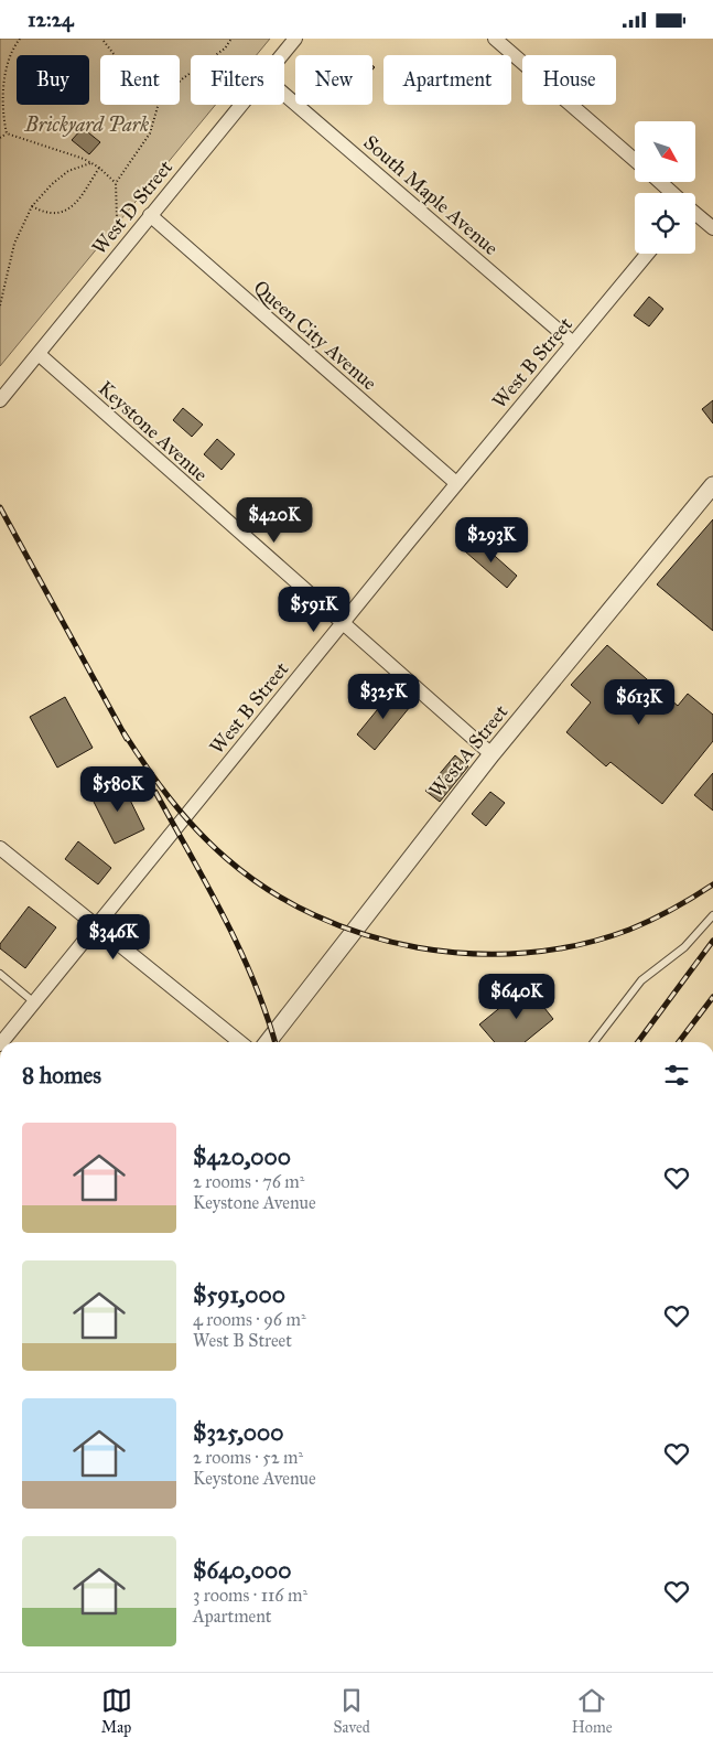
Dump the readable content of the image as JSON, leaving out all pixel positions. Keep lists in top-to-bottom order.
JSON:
{
  "streets": {
    "street": [
      "South Maple Avenue",
      "West D Street",
      "Queen City Avenue",
      "West B Street",
      "Keystone Avenue",
      "West A Street"
    ]
  },
  "crossings": [
    ["South Maple Avenue", "West B Street"],
    ["West D Street", "Queen City Avenue"],
    ["West D Street", "Keystone Avenue"],
    ["Queen City Avenue", "West B Street"],
    ["West B Street", "Keystone Avenue"],
    ["Keystone Avenue", "West A Street"]
  ],
  "parks": ["Brickyard Park"],
  "north": "bottom right",
  "page": {
    "status": "12:24",
    "chip": [
      "Buy",
      "Rent",
      "Filters",
      "New",
      "Apartment",
      "House"
    ],
    "price": [
      "$420K",
      "$293K",
      "$591K",
      "$325K",
      "$613K",
      "$580K",
      "$346K",
      "$640K"
    ],
    "heading": "8 homes",
    "list": [
      {
        "name": "$420,000",
        "note": "2 rooms · 76 m² · Keystone Avenue"
      },
      {
        "name": "$591,000",
        "note": "4 rooms · 96 m² · West B Street"
      },
      {
        "name": "$325,000",
        "note": "2 rooms · 52 m² · Keystone Avenue"
      },
      {
        "name": "$640,000",
        "note": "3 rooms · 116 m² · Apartment"
      }
    ],
    "tabs": ["Map", "Saved", "Home"]
  }
}
